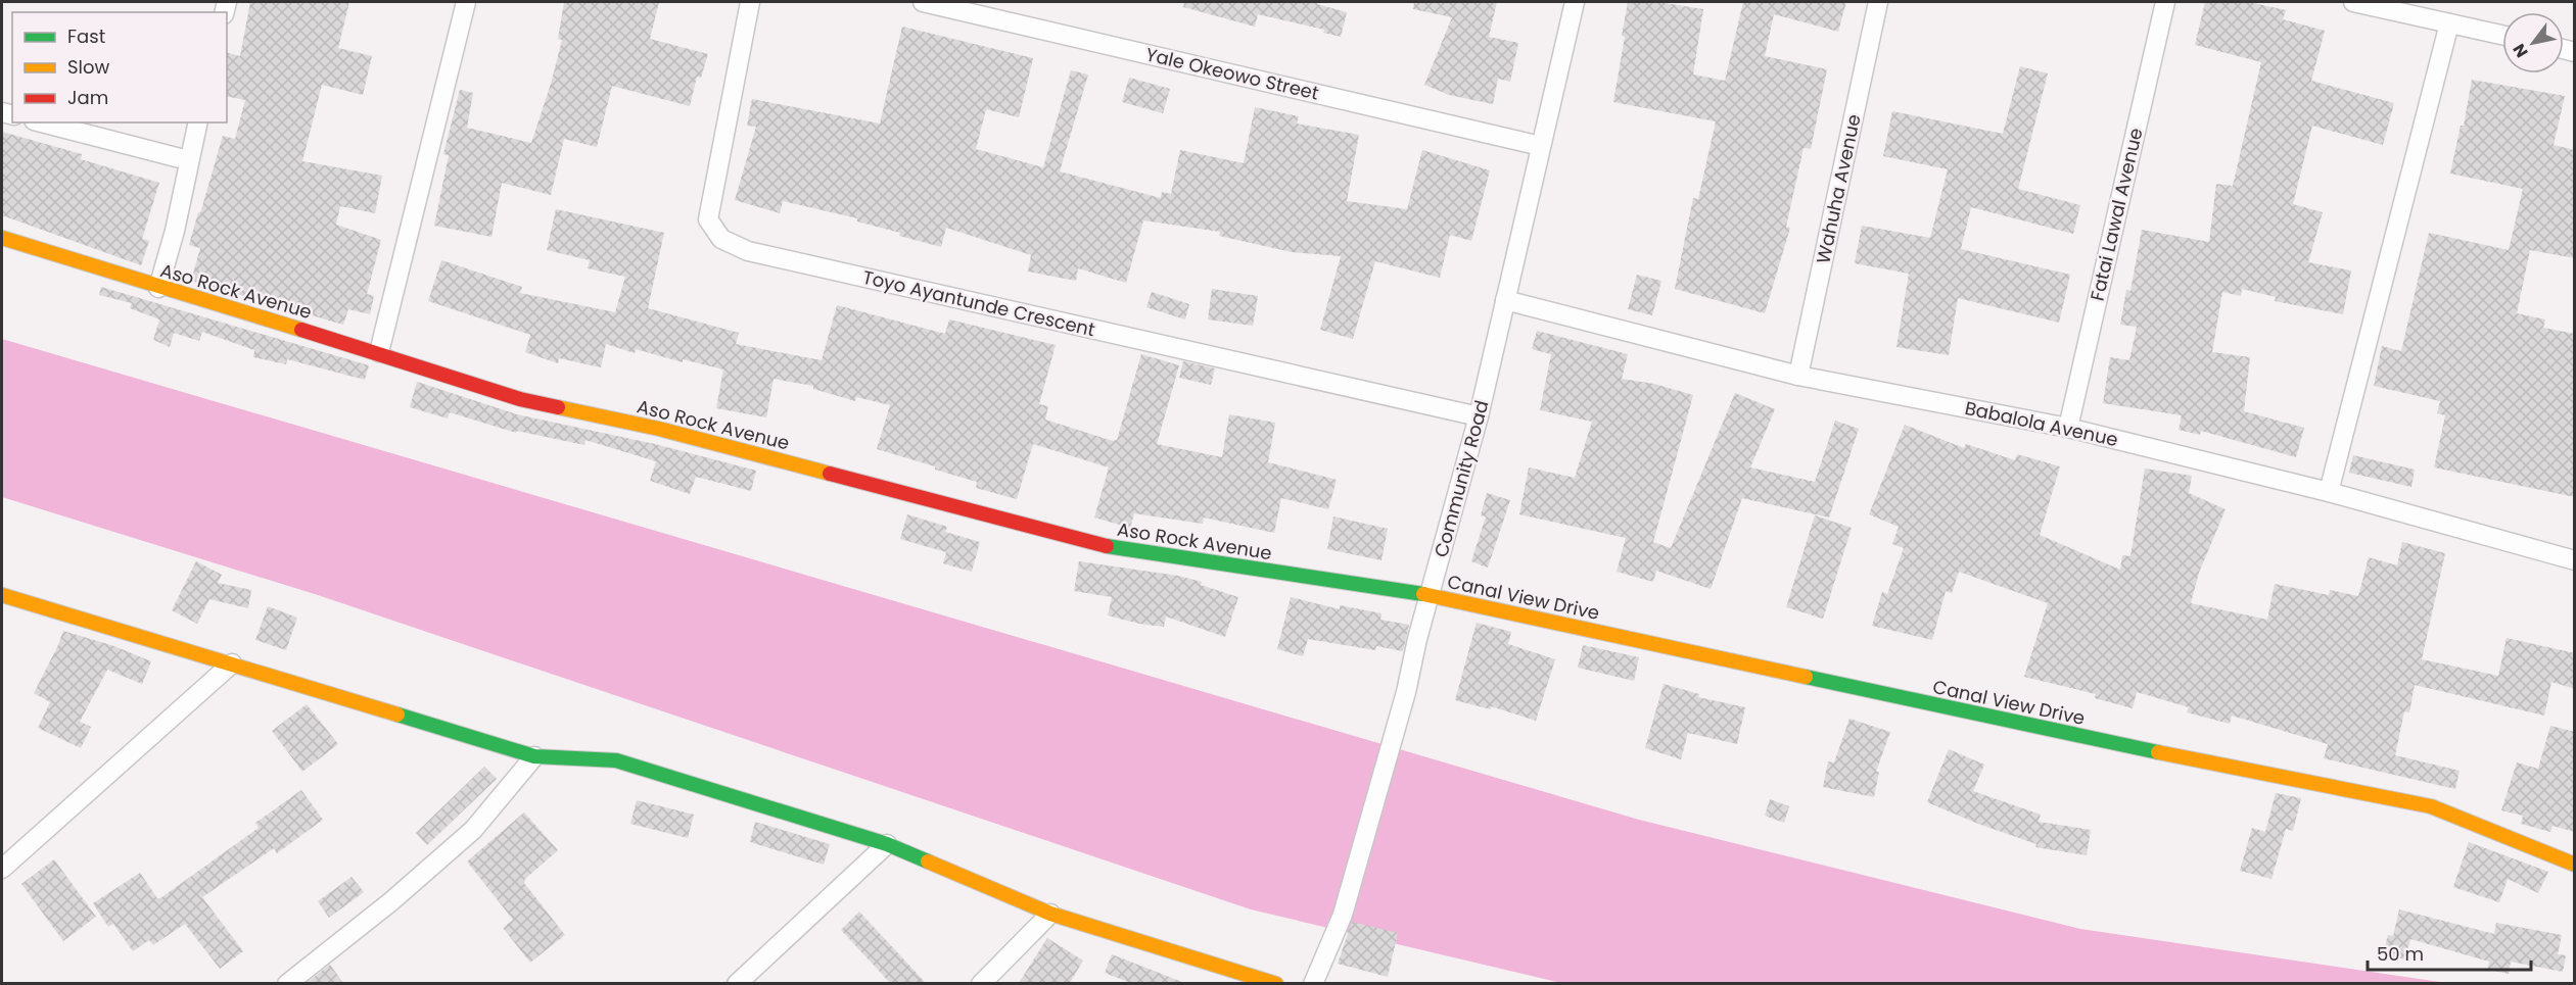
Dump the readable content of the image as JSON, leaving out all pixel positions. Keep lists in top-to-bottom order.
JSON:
{
  "streets": {
    "street": [
      "Yale Okeowo Street",
      "Wahuha Avenue",
      "Fatai Lawal Avenue",
      "Aso Rock Avenue",
      "Toyo Ayantunde Crescent",
      "Babalola Avenue",
      "Community Road",
      "Canal View Drive"
    ]
  },
  "crossings": [
    ["Yale Okeowo Street", "Community Road"],
    ["Wahuha Avenue", "Babalola Avenue"],
    ["Fatai Lawal Avenue", "Babalola Avenue"],
    ["Aso Rock Avenue", "Community Road"],
    ["Aso Rock Avenue", "Canal View Drive"],
    ["Toyo Ayantunde Crescent", "Community Road"],
    ["Babalola Avenue", "Community Road"],
    ["Community Road", "Canal View Drive"]
  ],
  "legend": ["Fast", "Slow", "Jam"],
  "scale_bar": "50 m",
  "north": "bottom left"
}
